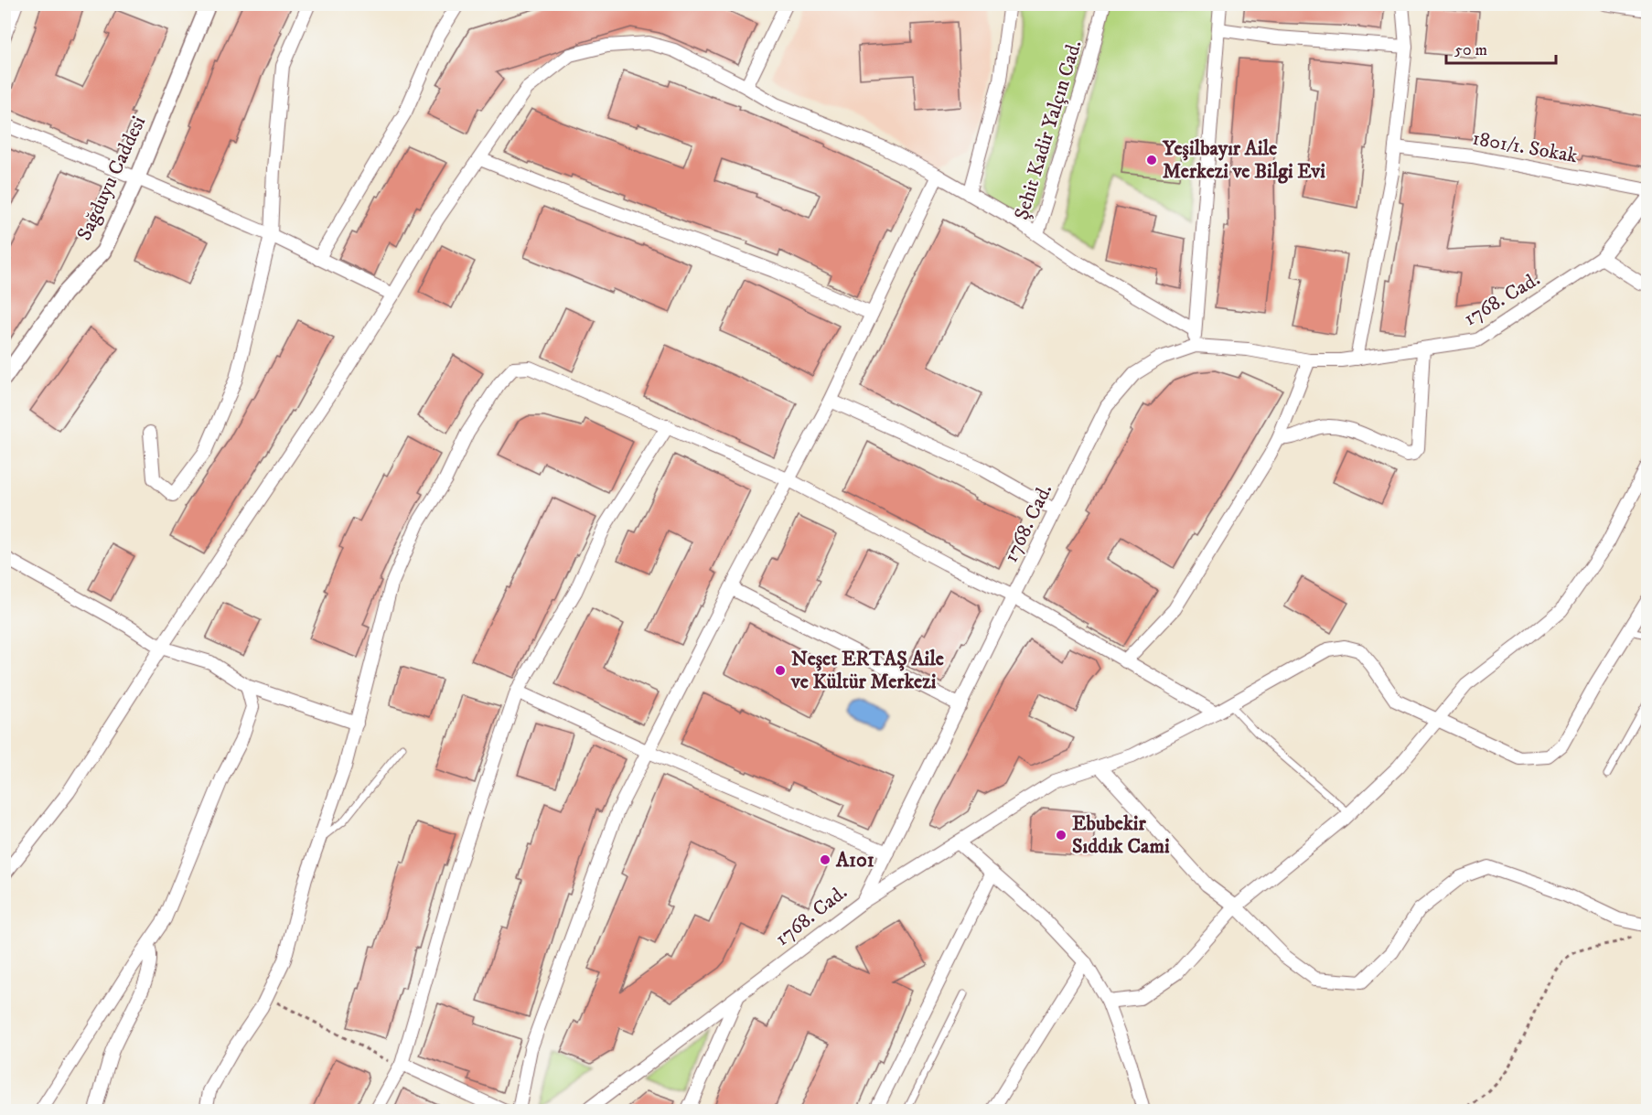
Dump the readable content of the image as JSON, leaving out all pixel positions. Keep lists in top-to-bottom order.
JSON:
{
  "streets": {
    "street": [
      "Şehit Kadir Yalçın Cad.",
      "1801/1. Sokak",
      "Sağduyu Caddesi",
      "1768. Cad."
    ]
  },
  "places": [
    "Yeşilbayır Aile Merkezi ve Bilgi Evi",
    "Neşet ERTAŞ Aile ve Kültür Merkezi",
    "Ebubekir Sıddık Cami",
    "A101"
  ],
  "scale_bar": "50 m"
}
